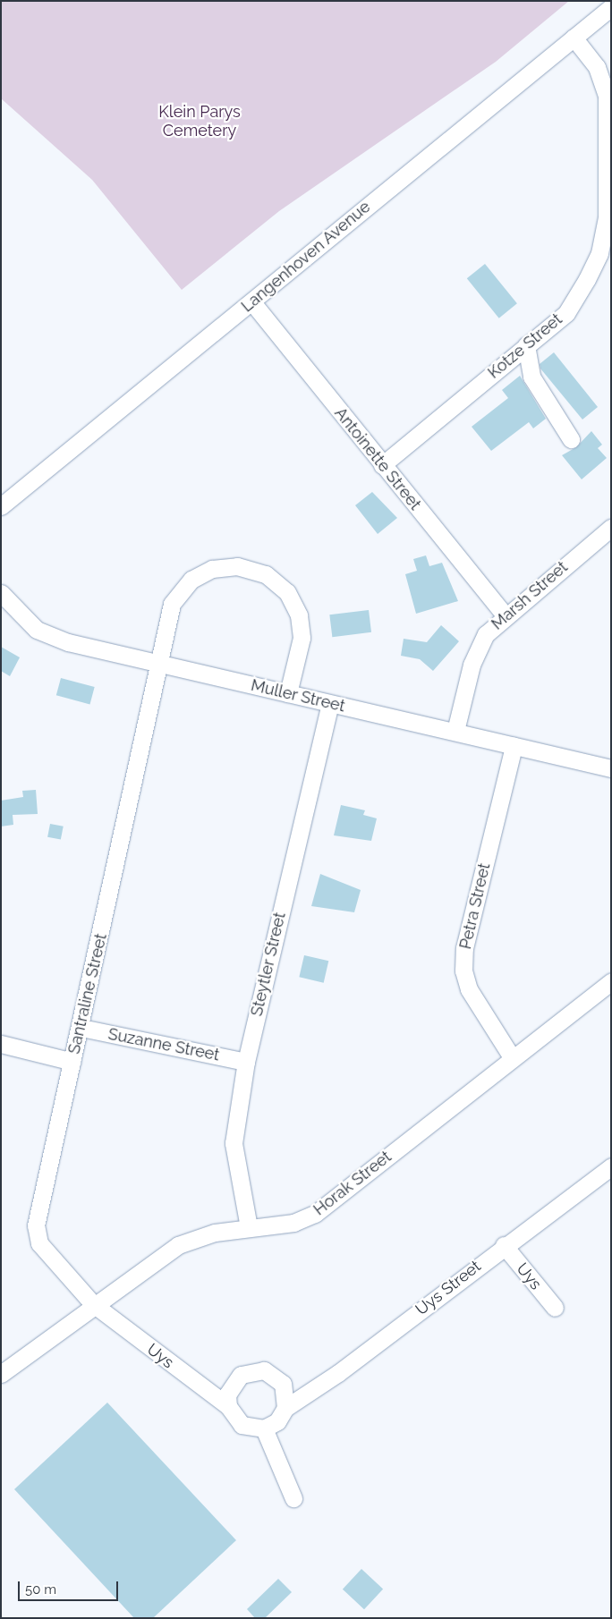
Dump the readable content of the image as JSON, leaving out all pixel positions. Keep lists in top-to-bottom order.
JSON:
{
  "streets": {
    "street": [
      "Langenhoven Avenue",
      "Kotze Street",
      "Antoinette Street",
      "Marsh Street",
      "Muller Street",
      "Petra Street",
      "Steytler Street",
      "Santraline Street",
      "Suzanne Street",
      "Horak Street",
      "Uys",
      "Uys Street"
    ]
  },
  "crossings": [
    ["Langenhoven Avenue", "Kotze Street"],
    ["Langenhoven Avenue", "Antoinette Street"],
    ["Kotze Street", "Antoinette Street"],
    ["Antoinette Street", "Marsh Street"],
    ["Marsh Street", "Muller Street"],
    ["Muller Street", "Petra Street"],
    ["Muller Street", "Steytler Street"],
    ["Muller Street", "Santraline Street"],
    ["Petra Street", "Horak Street"],
    ["Steytler Street", "Suzanne Street"],
    ["Steytler Street", "Horak Street"],
    ["Santraline Street", "Suzanne Street"],
    ["Santraline Street", "Horak Street"],
    ["Santraline Street", "Uys"],
    ["Horak Street", "Uys"],
    ["Uys", "Uys Street"]
  ],
  "parks": ["Klein Parys Cemetery"],
  "scale_bar": "50 m"
}
